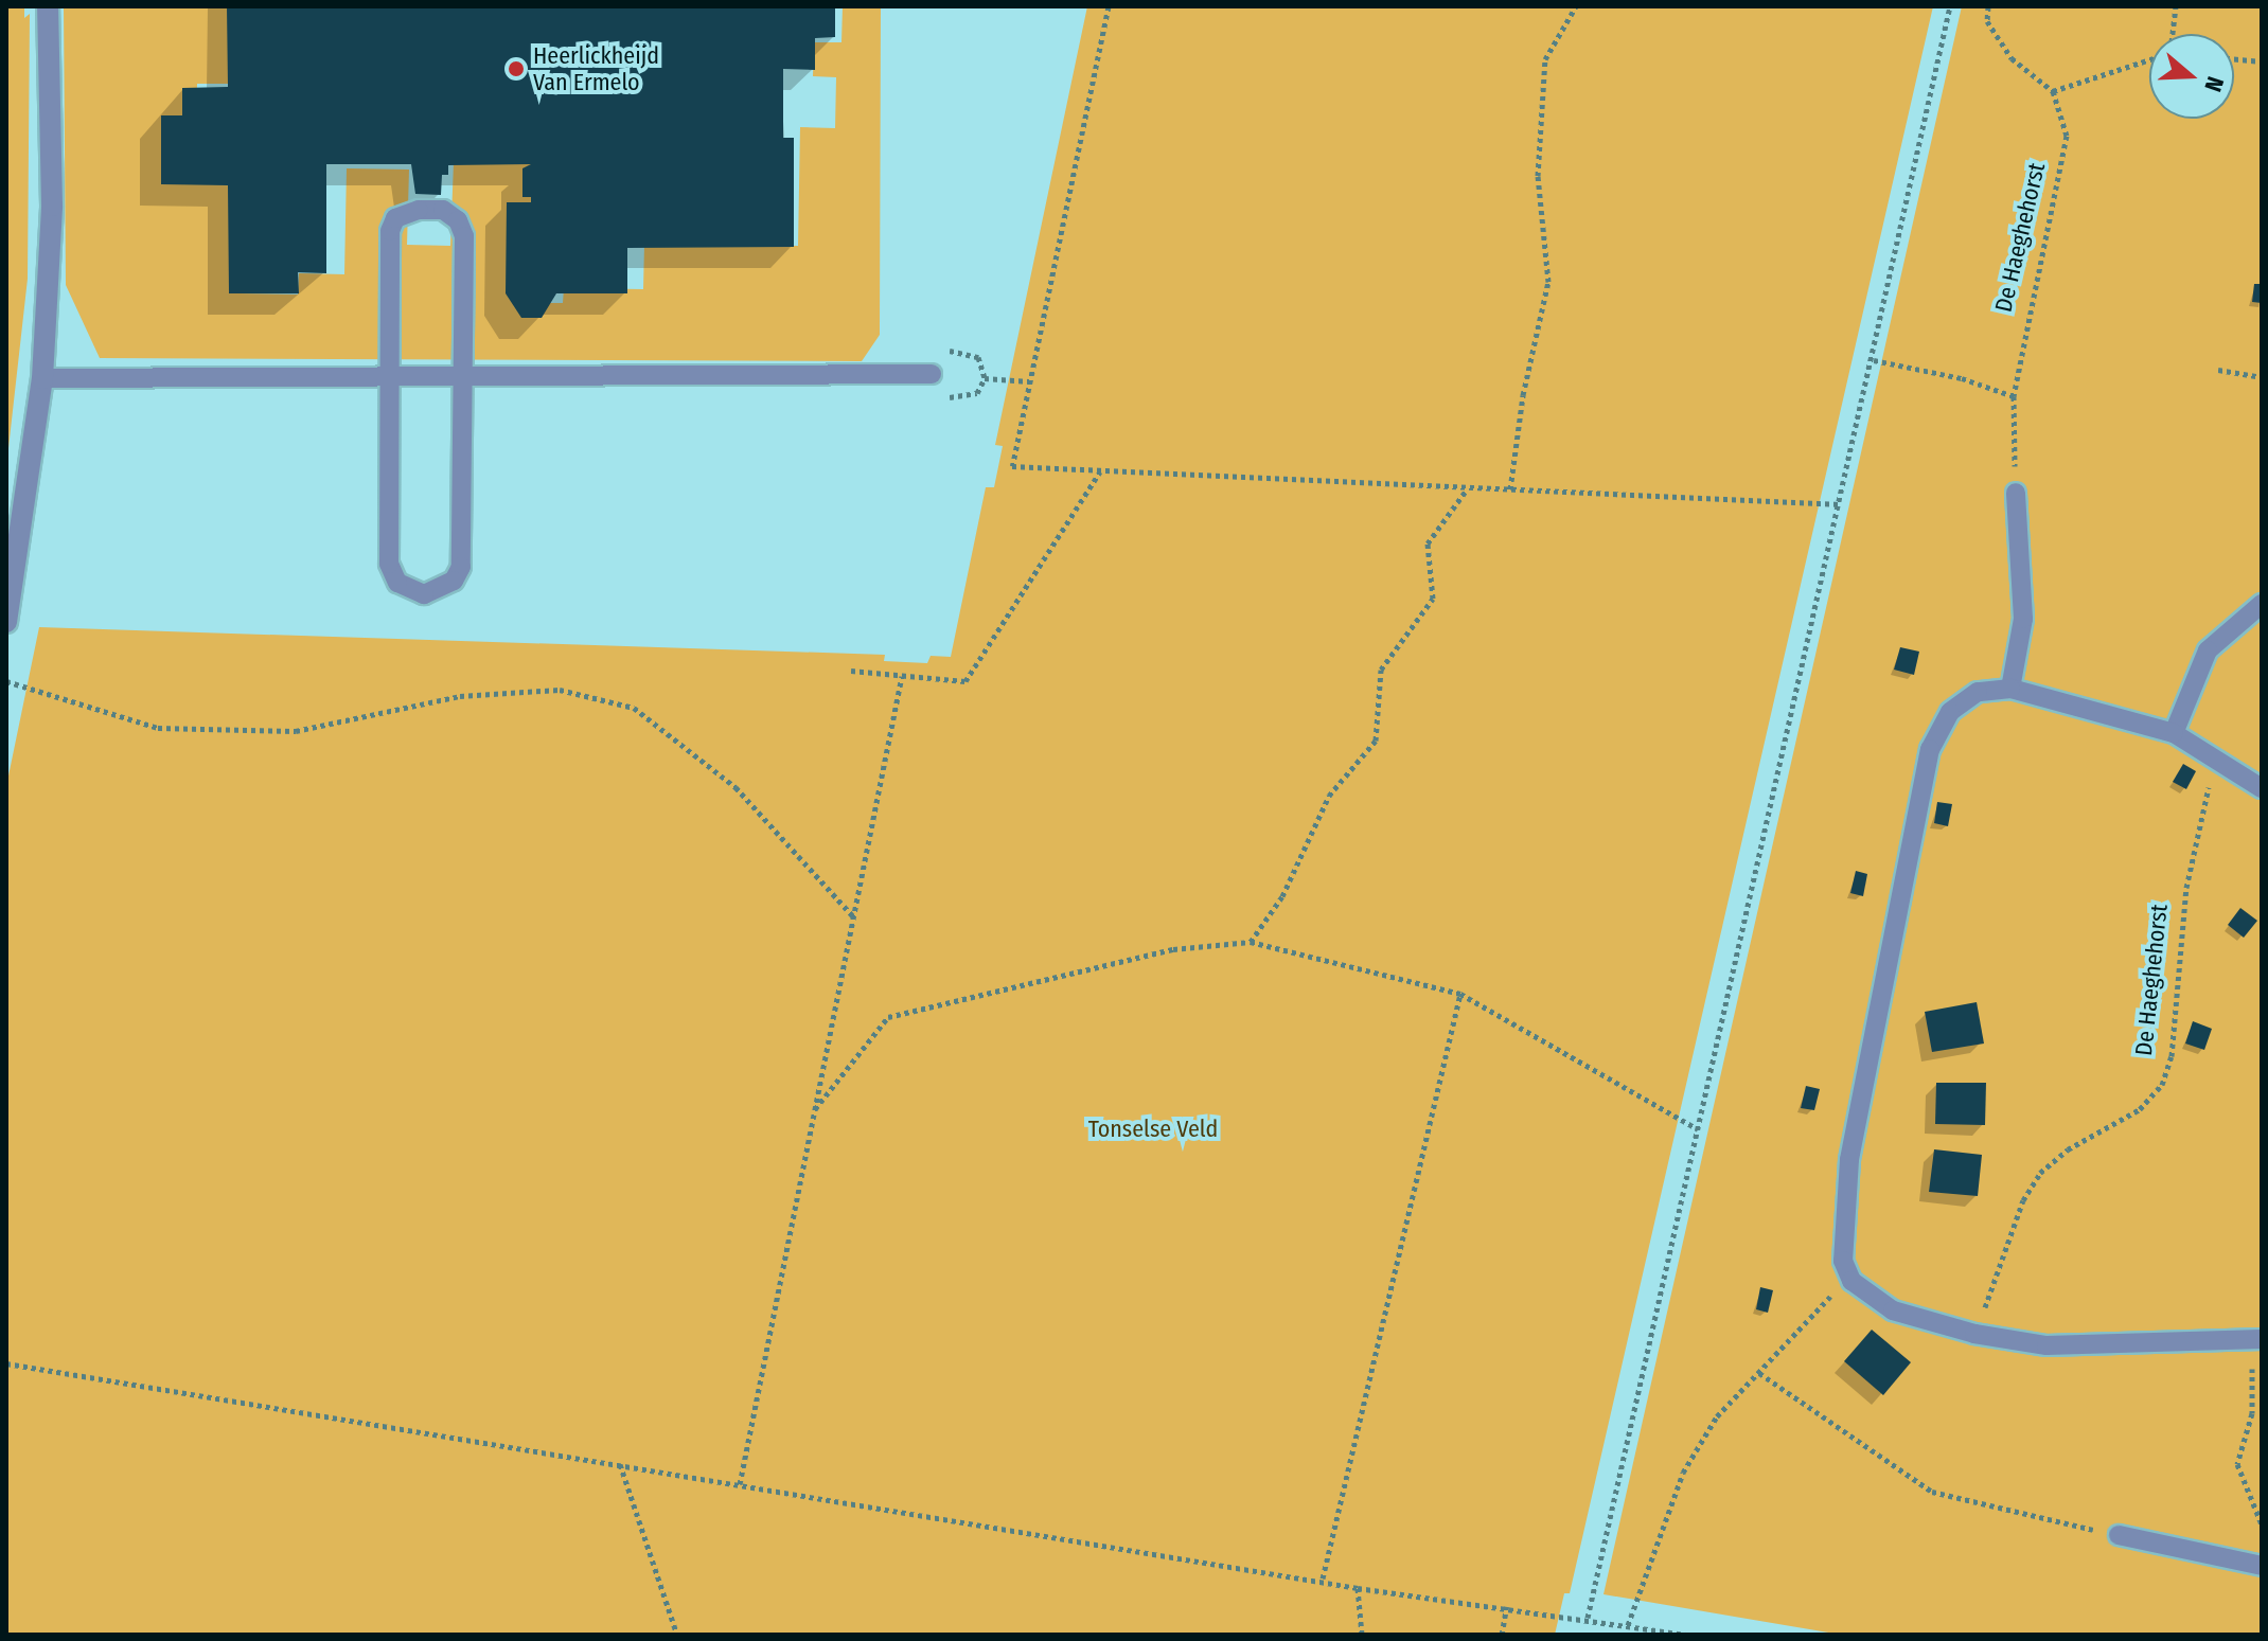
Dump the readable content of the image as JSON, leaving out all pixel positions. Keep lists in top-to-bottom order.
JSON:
{
  "streets": {
    "path": ["De Haeghehorst"]
  },
  "parks": ["Tonselse Veld"],
  "places": ["Heerlickheijd Van Ermelo"],
  "north": "right"
}
